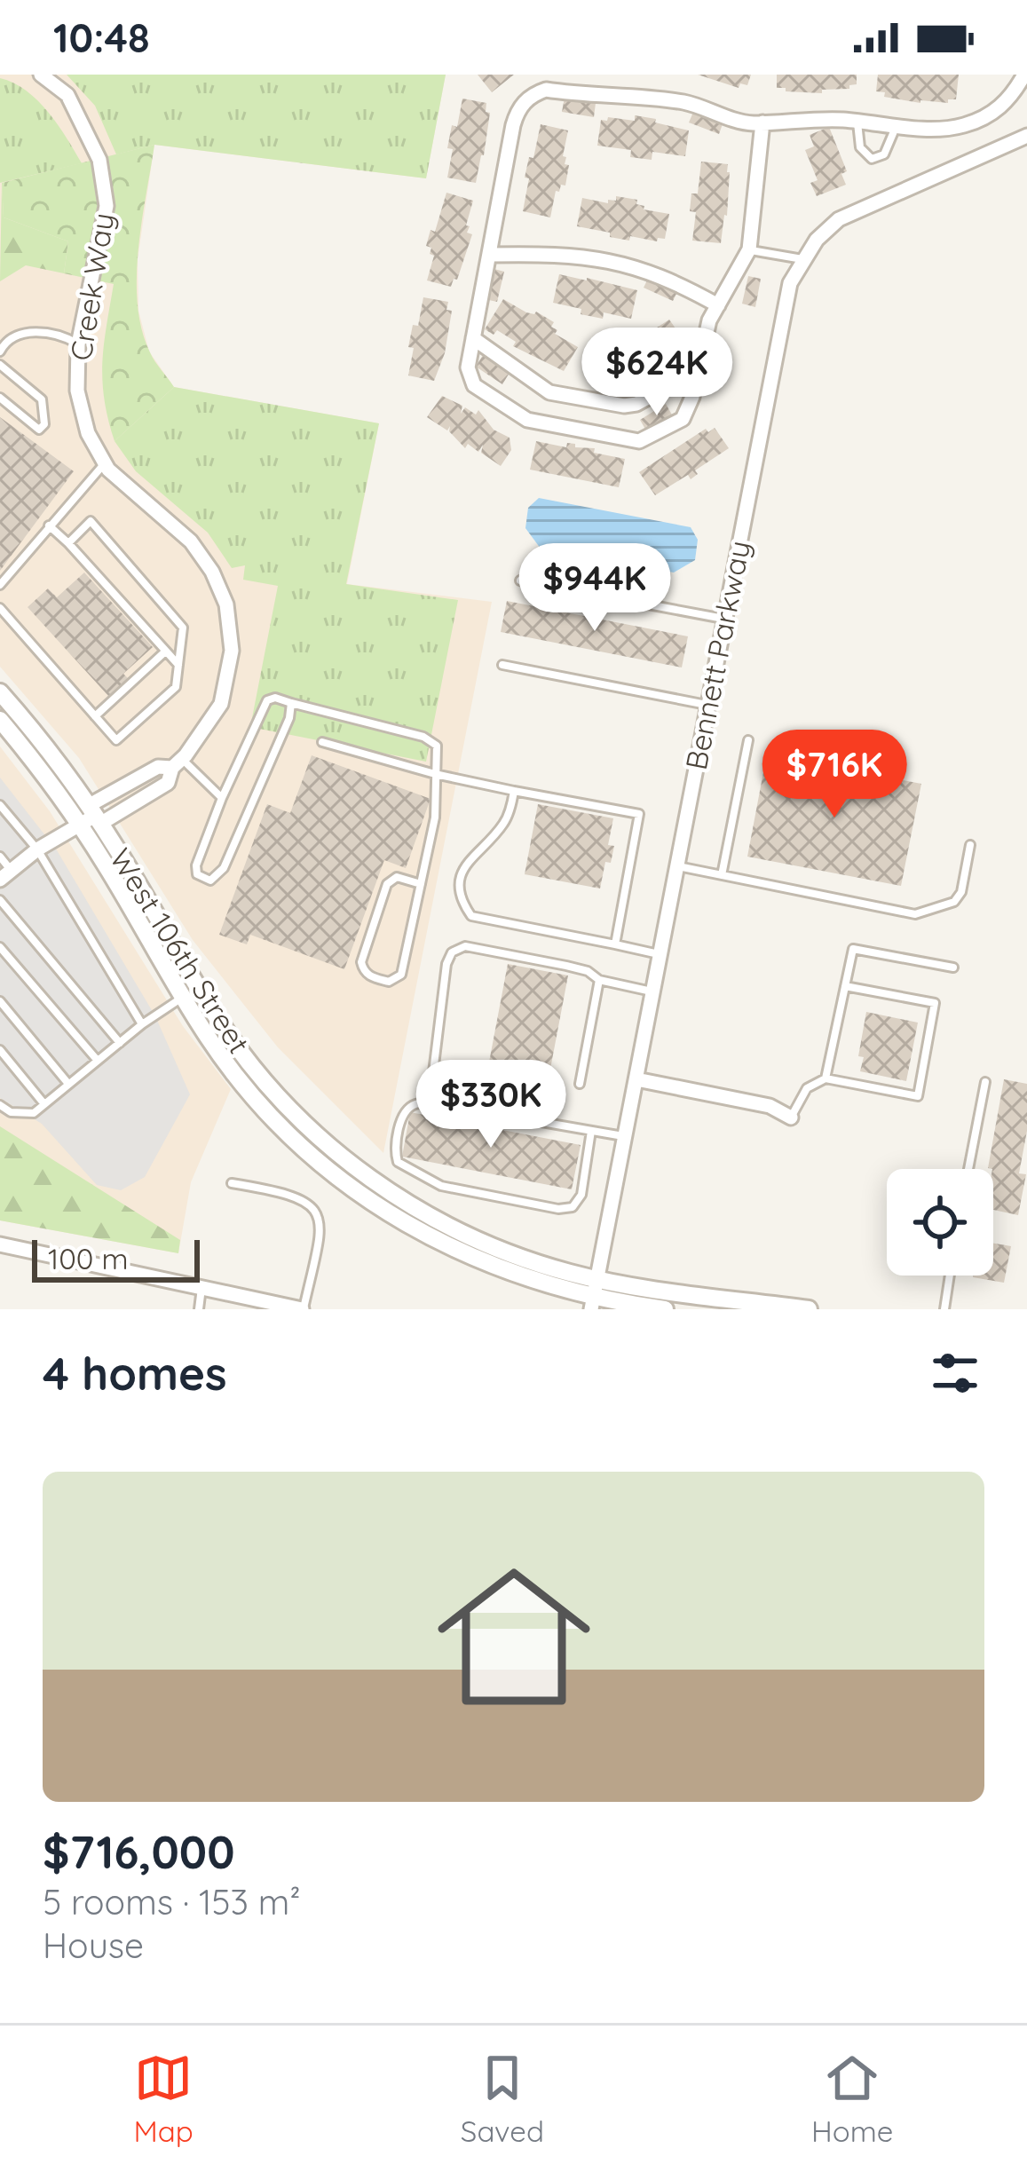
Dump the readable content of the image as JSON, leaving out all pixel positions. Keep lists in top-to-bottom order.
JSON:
{
  "streets": {
    "street": ["Creek Way", "Bennett Parkway", "West 106th Street"]
  },
  "crossings": [
    ["Creek Way", "West 106th Street"],
    ["Bennett Parkway", "West 106th Street"]
  ],
  "scale_bar": "100 m",
  "page": {
    "status": "10:48",
    "price": [
      "$624K",
      "$944K",
      "$716K",
      "$330K"
    ],
    "scale": "100 m",
    "heading": "4 homes",
    "list": [
      {
        "name": "$716,000",
        "note": "5 rooms · 153 m² · House"
      }
    ],
    "tabs": ["Map", "Saved", "Home"]
  }
}
